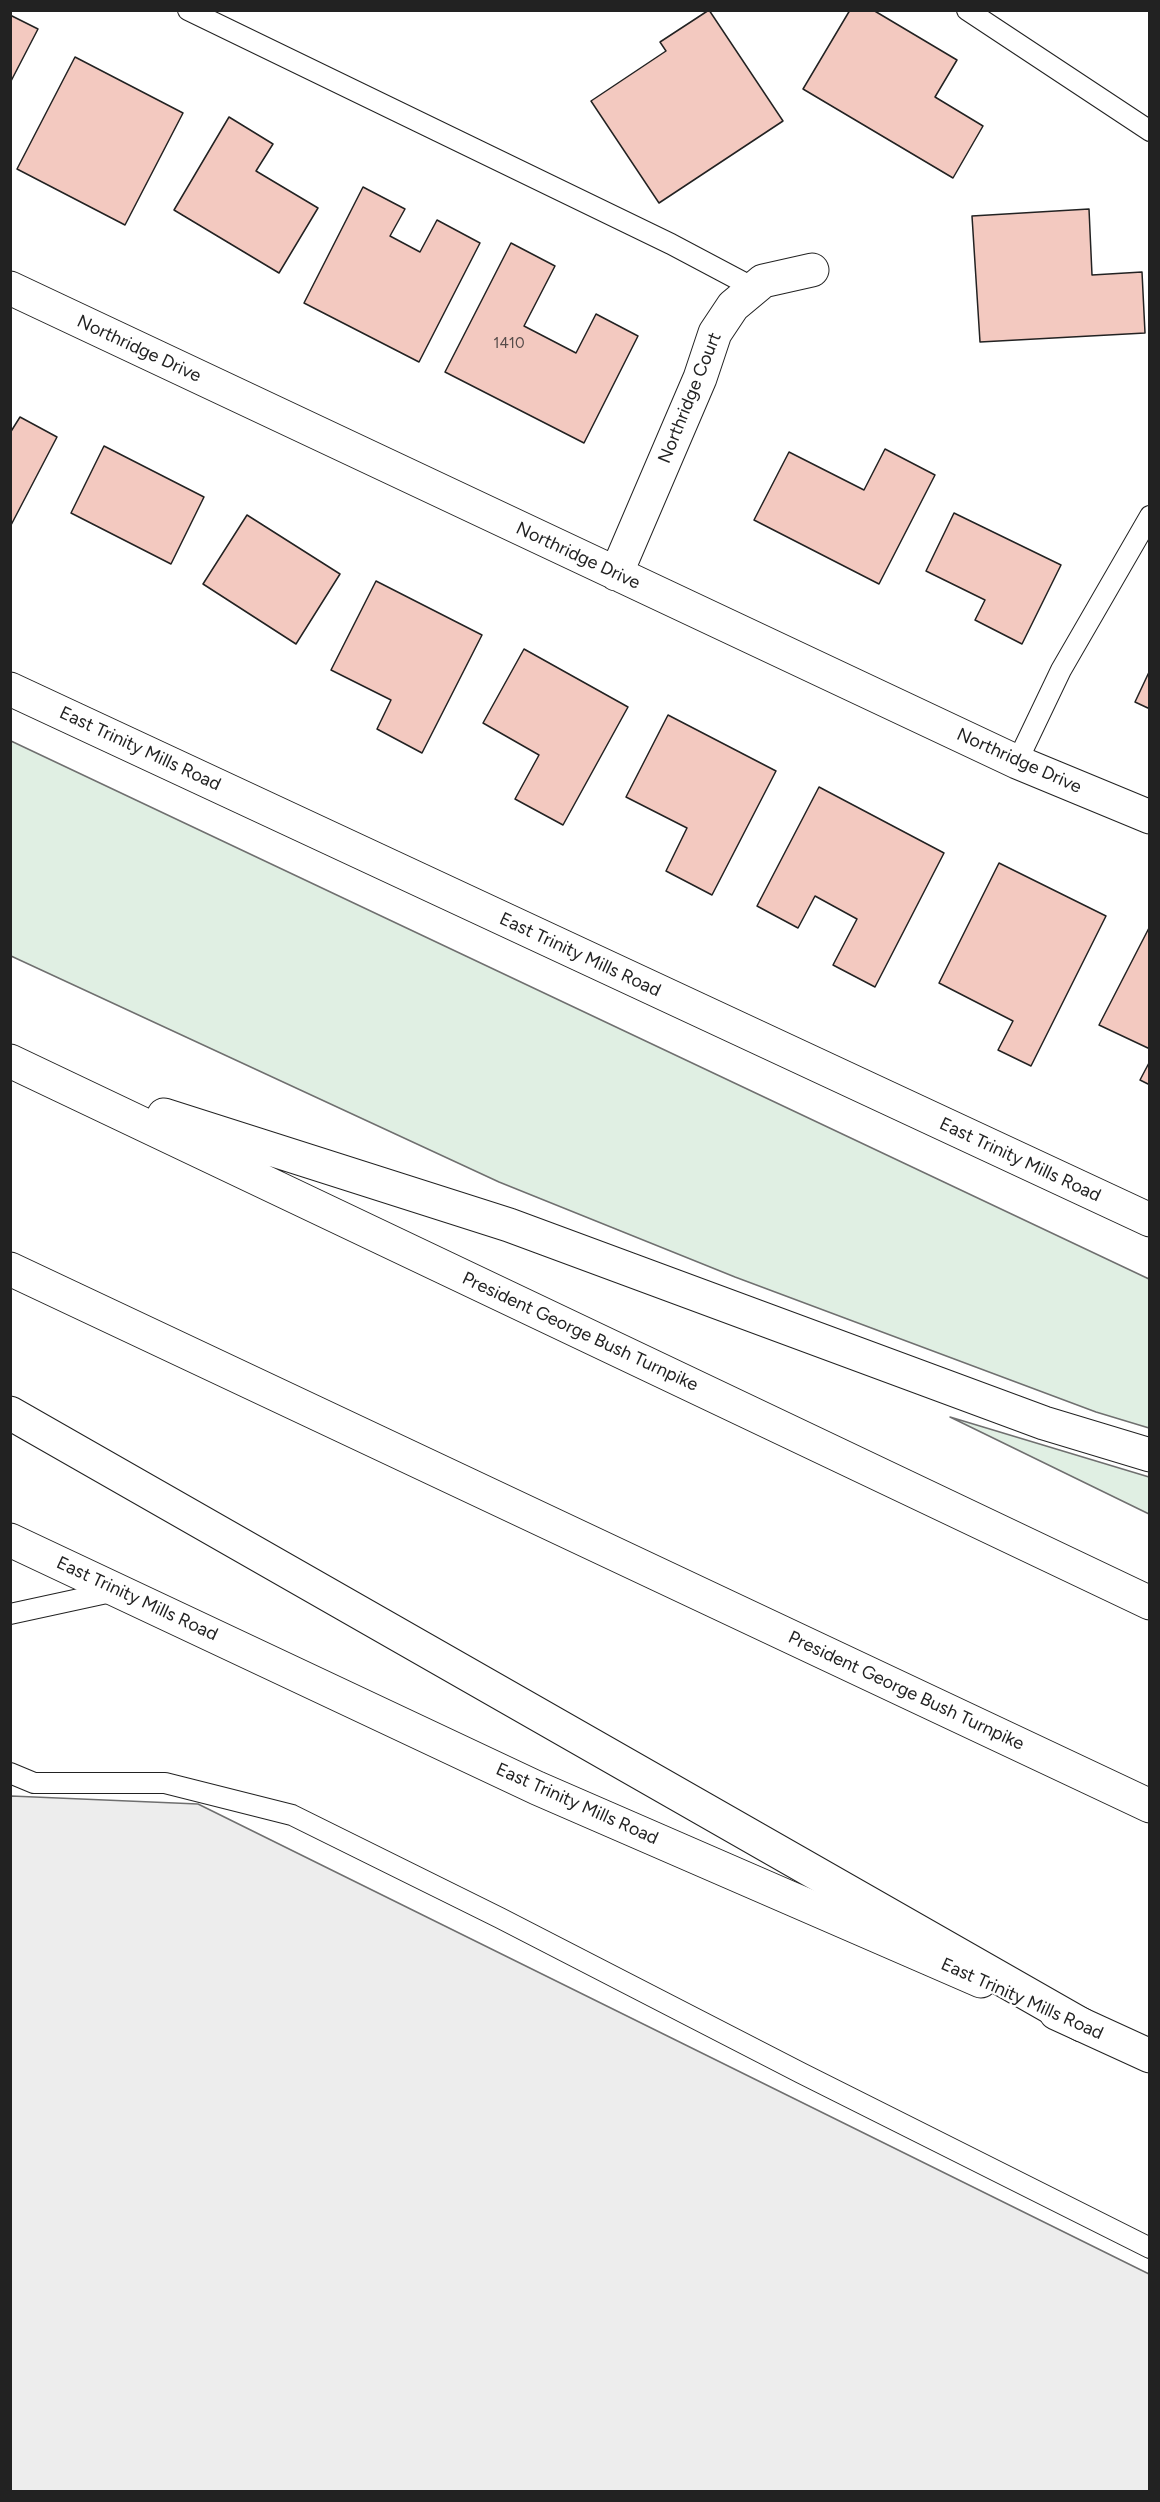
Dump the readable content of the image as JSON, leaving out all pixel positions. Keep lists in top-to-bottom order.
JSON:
{
  "streets": {
    "main road": [
      "Northridge Drive",
      "Northridge Court",
      "East Trinity Mills Road",
      "President George Bush Turnpike"
    ]
  },
  "crossings": [
    ["Northridge Drive", "Northridge Court"]
  ],
  "house_numbers": ["1410"]
}
